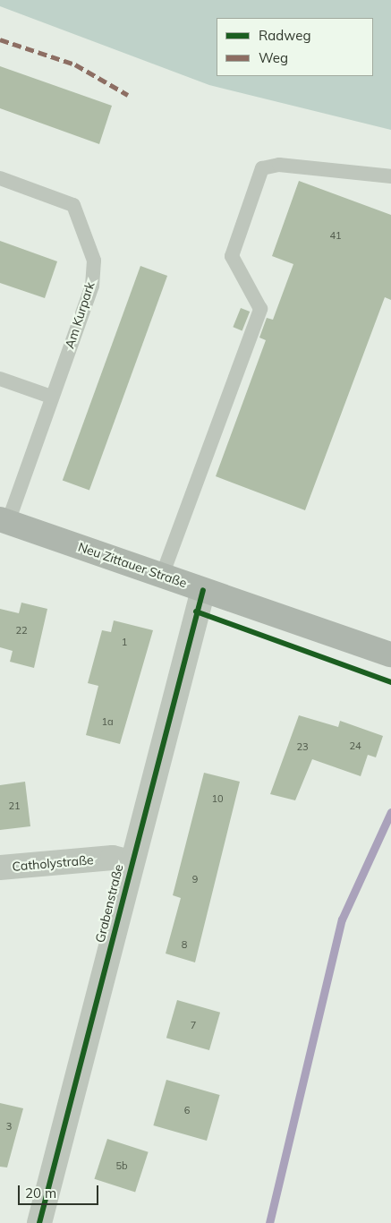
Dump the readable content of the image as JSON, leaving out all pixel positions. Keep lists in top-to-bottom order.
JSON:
{
  "streets": {
    "main road": ["Neu Zittauer Straße"],
    "street": ["Catholystraße", "Grabenstraße"],
    "lane": ["Am Kurpark"]
  },
  "crossings": [
    ["Am Kurpark", "Neu Zittauer Straße"],
    ["Neu Zittauer Straße", "Grabenstraße"],
    ["Catholystraße", "Grabenstraße"]
  ],
  "house_numbers": [
    "41",
    "22",
    "1",
    "1a",
    "24",
    "23",
    "10",
    "21",
    "9",
    "8",
    "7",
    "6",
    "3",
    "5b"
  ],
  "legend": ["Radweg", "Weg"],
  "scale_bar": "20 m"
}
